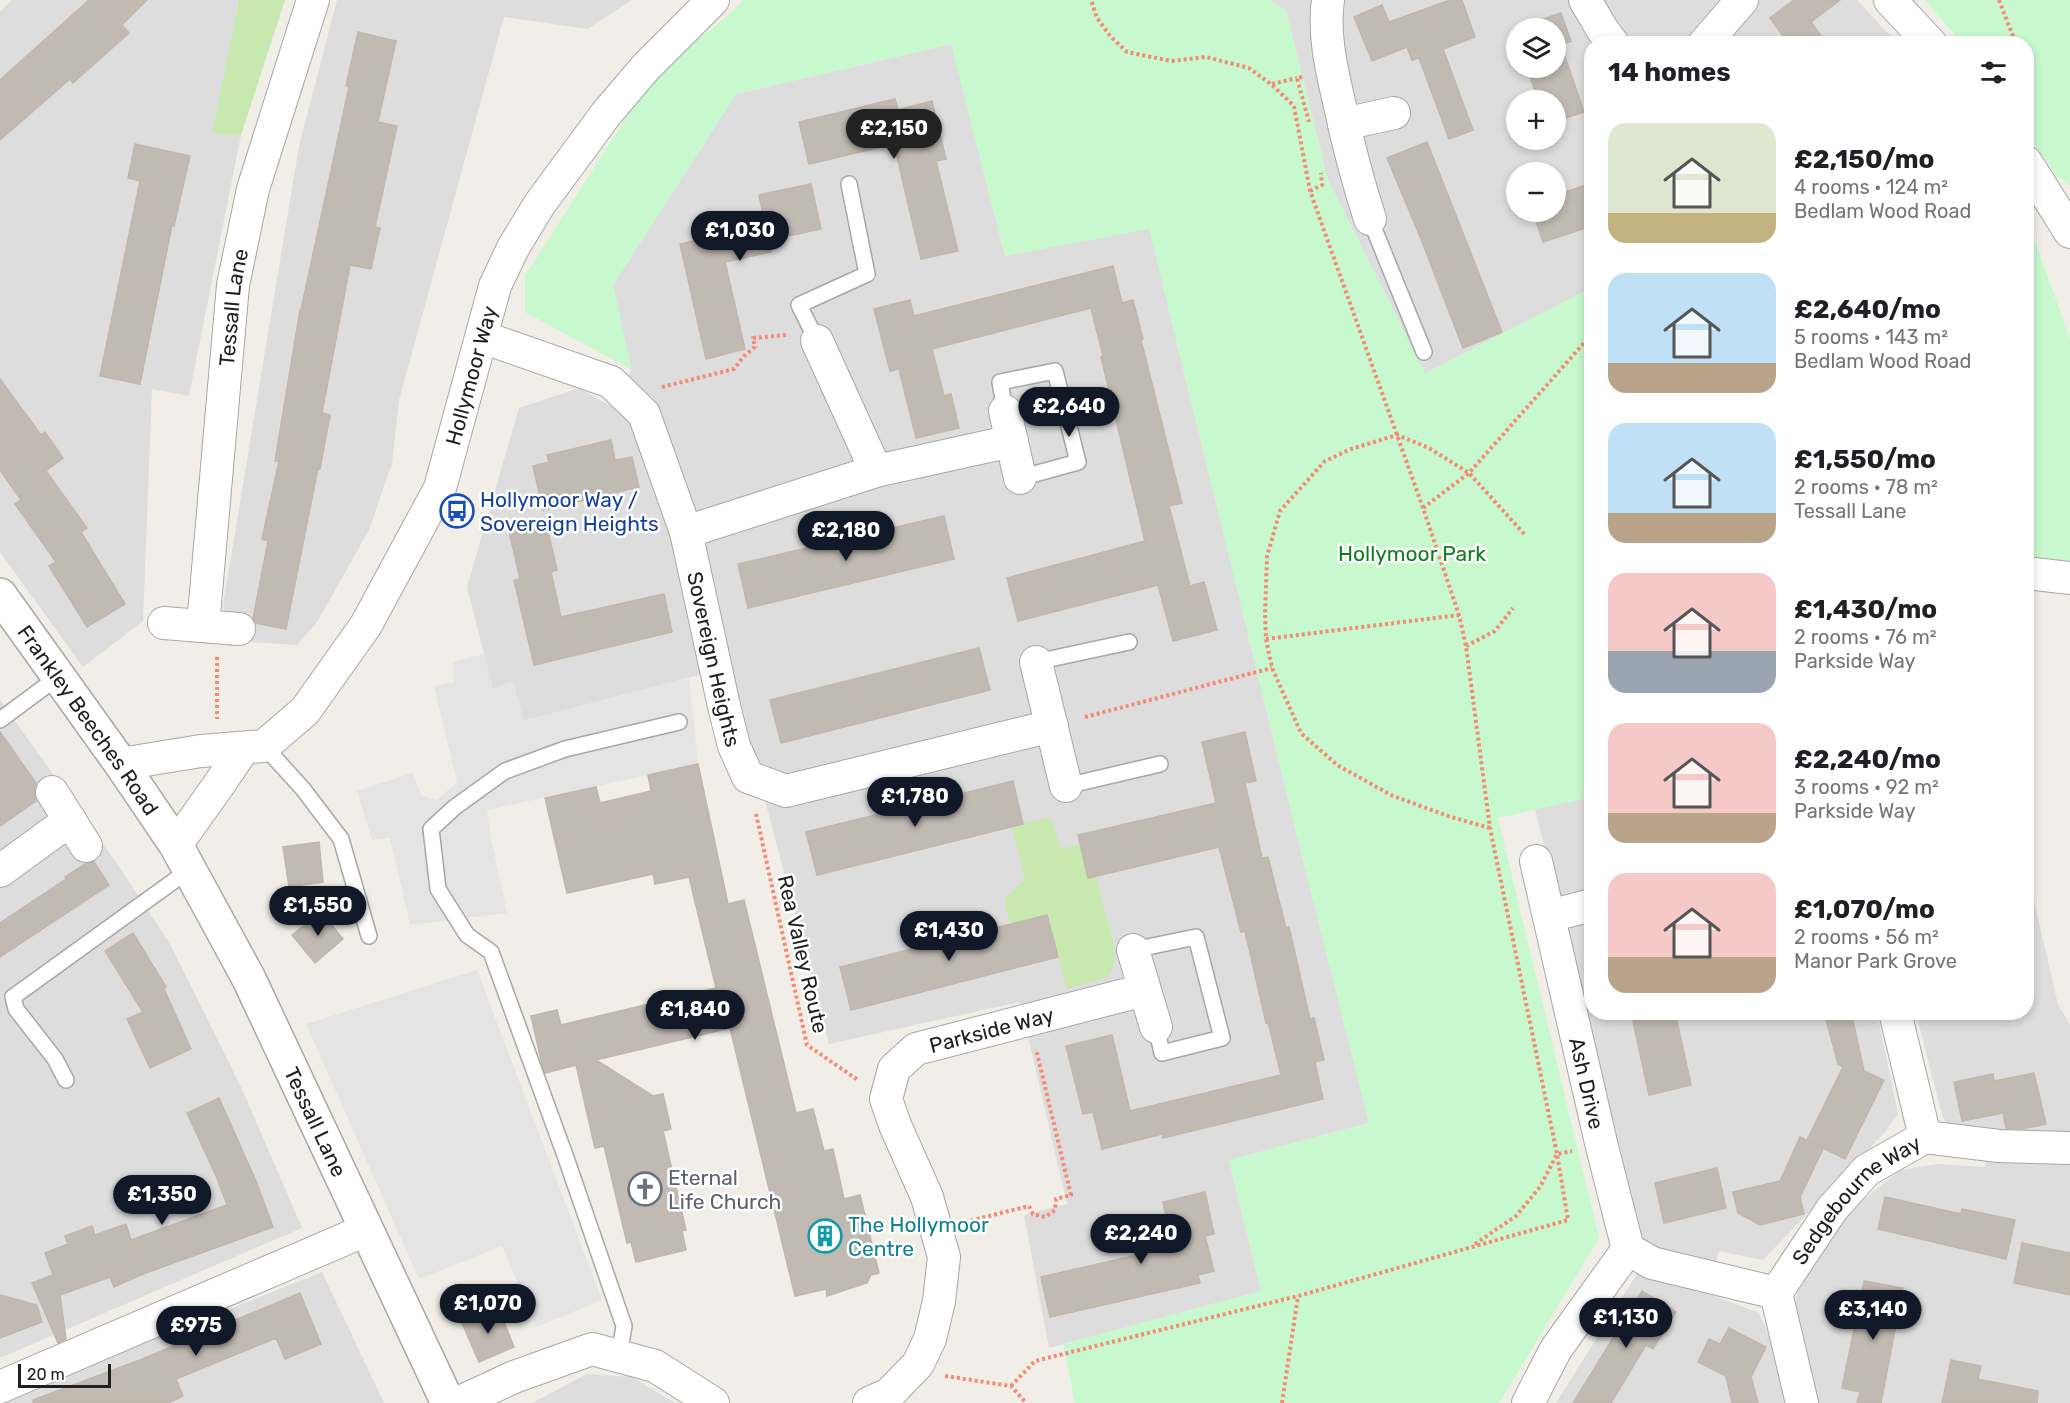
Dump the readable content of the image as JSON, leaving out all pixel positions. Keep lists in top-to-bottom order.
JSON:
{
  "streets": {
    "street": [
      "Tessall Lane",
      "Hollymoor Way",
      "Sovereign Heights",
      "Frankley Beeches Road",
      "Parkside Way",
      "Ash Drive",
      "Sedgebourne Way"
    ],
    "path": ["Rea Valley Route"]
  },
  "crossings": [
    ["Tessall Lane", "Hollymoor Way"],
    ["Tessall Lane", "Frankley Beeches Road"],
    ["Hollymoor Way", "Sovereign Heights"],
    ["Hollymoor Way", "Frankley Beeches Road"],
    ["Sovereign Heights", "Rea Valley Route"],
    ["Rea Valley Route", "Parkside Way"]
  ],
  "parks": ["Hollymoor Park"],
  "places": {
    "bus stop": ["Hollymoor Way / Sovereign Heights"],
    "church": ["Eternal Life Church"],
    "building": ["The Hollymoor Centre"]
  },
  "scale_bar": "20 m",
  "page": {
    "map_buttons": ["+", "−"],
    "heading": "14 homes",
    "list": [
      {
        "name": "£2,150/mo",
        "note": "4 rooms · 124 m² · Bedlam Wood Road"
      },
      {
        "name": "£2,640/mo",
        "note": "5 rooms · 143 m² · Bedlam Wood Road"
      },
      {
        "name": "£1,550/mo",
        "note": "2 rooms · 78 m² · Tessall Lane"
      },
      {
        "name": "£1,430/mo",
        "note": "2 rooms · 76 m² · Parkside Way"
      },
      {
        "name": "£2,240/mo",
        "note": "3 rooms · 92 m² · Parkside Way"
      },
      {
        "name": "£1,070/mo",
        "note": "2 rooms · 56 m² · Manor Park Grove"
      }
    ],
    "price": [
      "£2,150",
      "£1,030",
      "£2,640",
      "£2,180",
      "£1,780",
      "£1,550",
      "£1,430",
      "£1,840",
      "£1,350",
      "£2,240",
      "£1,070",
      "£3,140",
      "£1,130",
      "£975"
    ],
    "scale": "20 m"
  }
}
